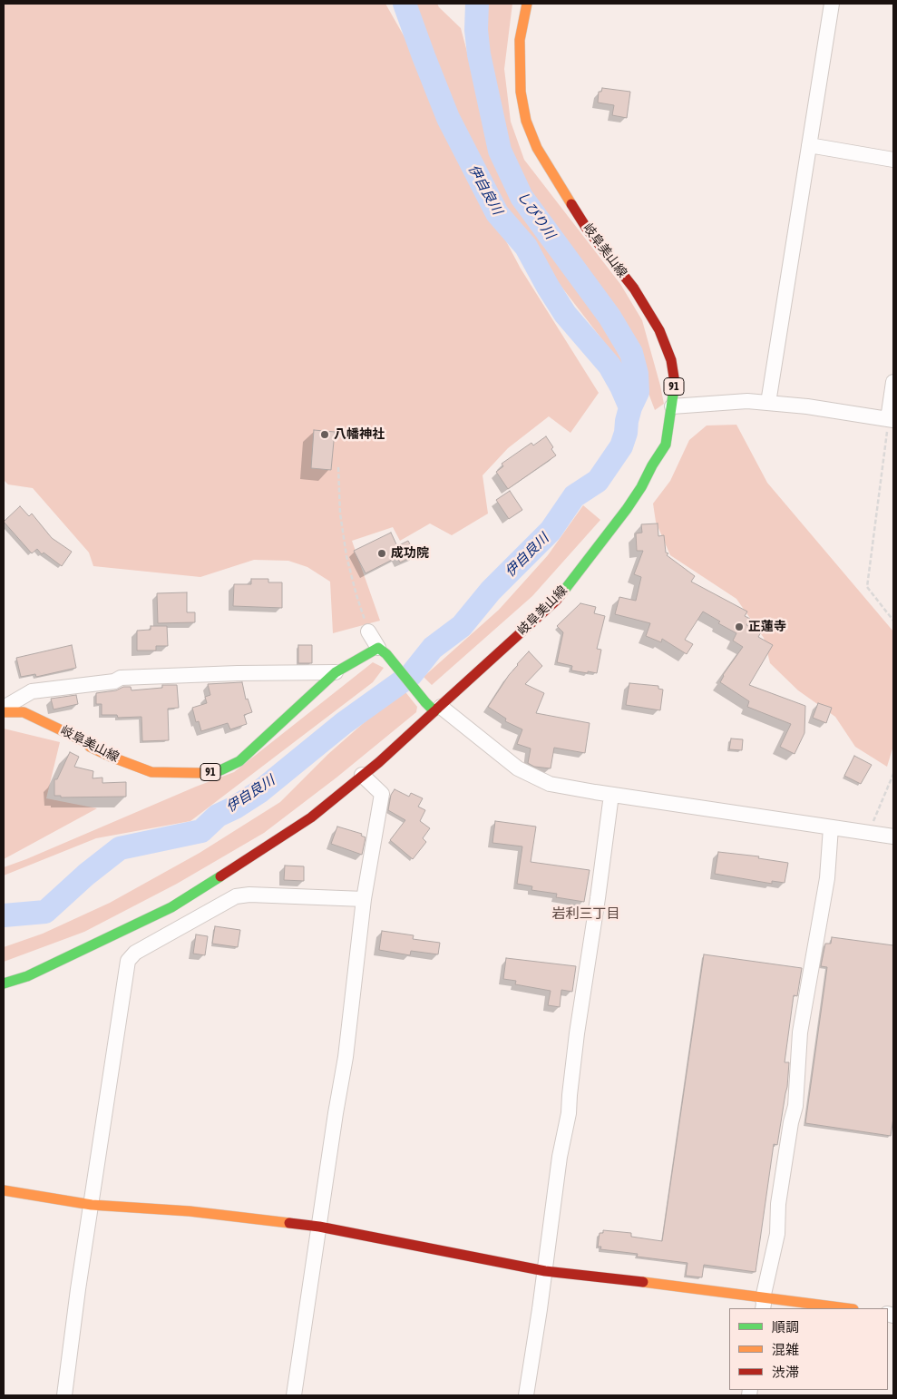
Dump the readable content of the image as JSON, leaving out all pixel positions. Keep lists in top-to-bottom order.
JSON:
{
  "streets": {
    "street": ["岐阜美山線", "91"]
  },
  "districts": ["岩利三丁目"],
  "water": ["伊自良川", "しびり川"],
  "places": ["八幡神社", "成功院", "正蓮寺"],
  "legend": ["順調", "混雑", "渋滞"]
}
